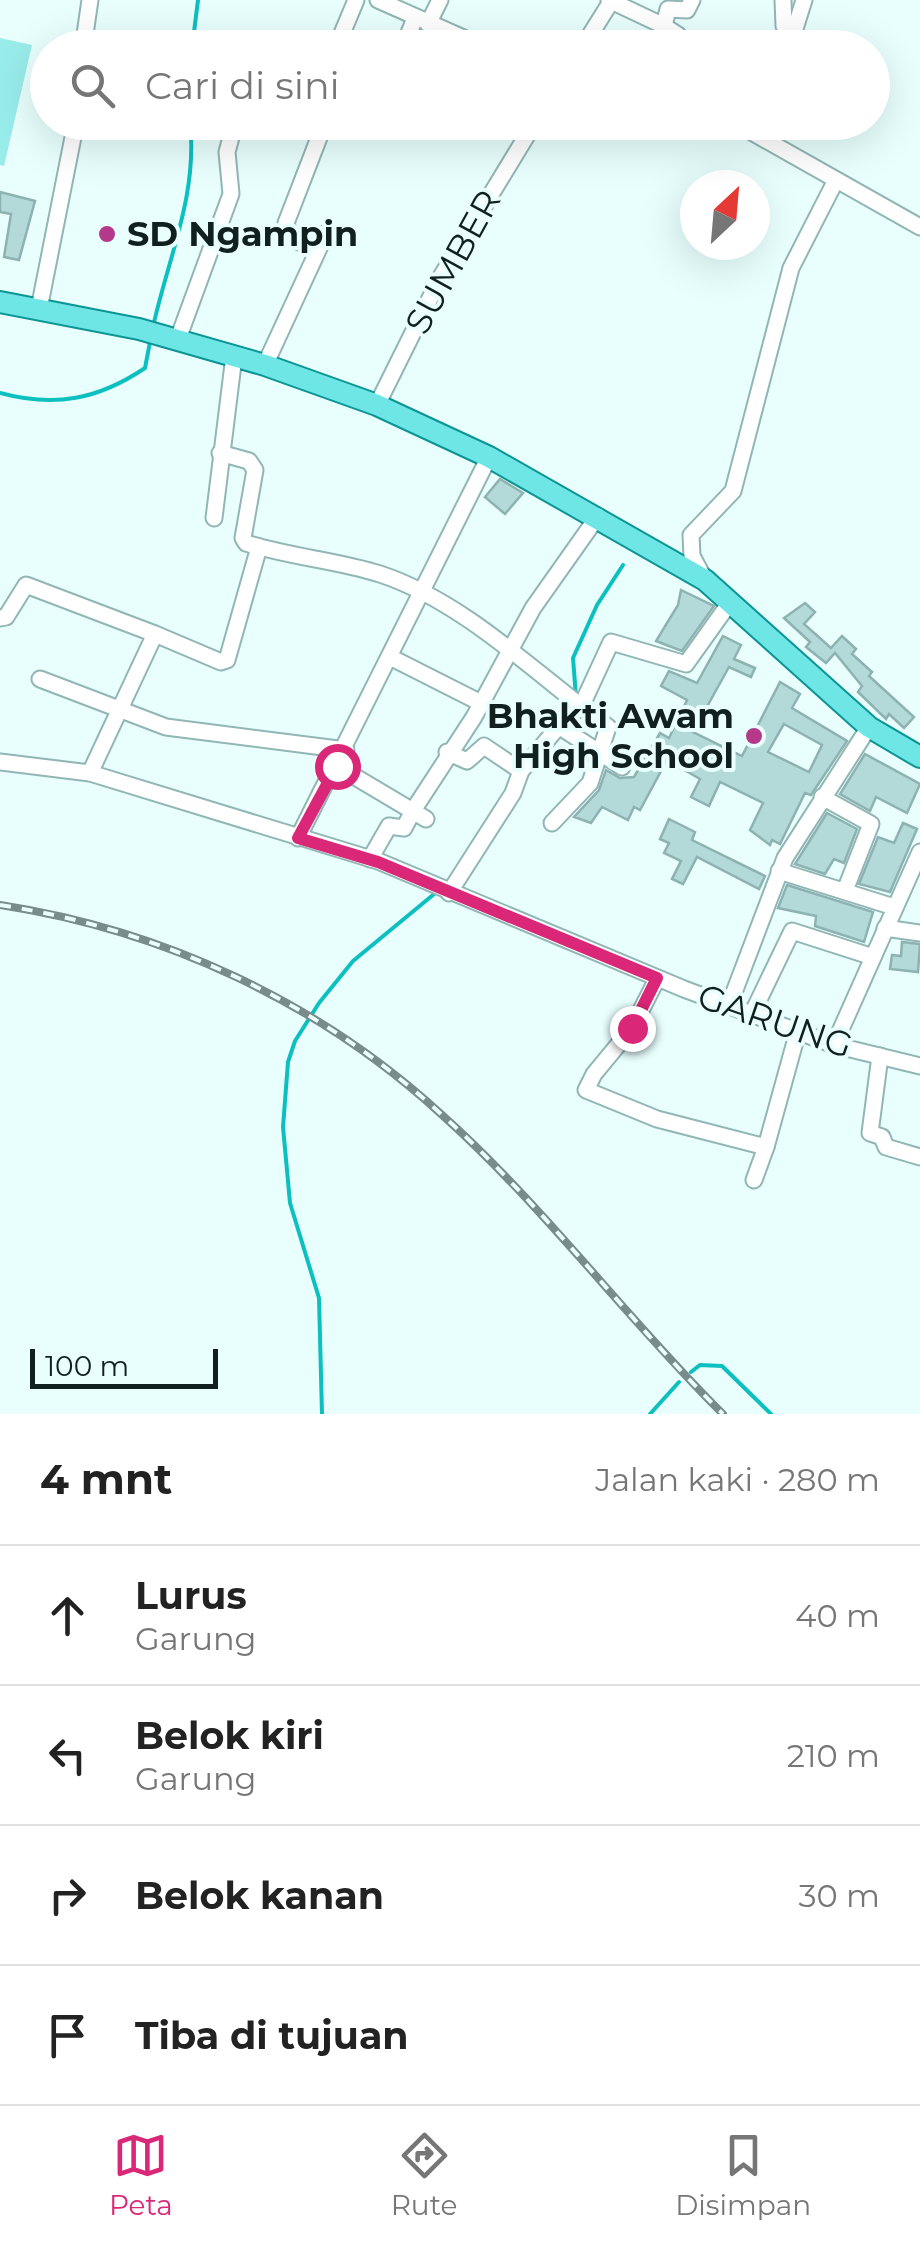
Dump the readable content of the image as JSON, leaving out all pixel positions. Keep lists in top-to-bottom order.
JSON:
{
  "streets": {
    "street": ["SUMBER", "GARUNG"]
  },
  "places": ["SD Ngampin", "Bhakti Awam High School"],
  "scale_bar": "100 m",
  "north": "top right",
  "page": {
    "search": "Cari di sini",
    "scale": "100 m",
    "heading": ["4 mnt", "Jalan kaki · 280 m"],
    "list": [
      ["Lurus", "Garung", "40 m"],
      ["Belok kiri", "Garung", "210 m"],
      ["Belok kanan", "30 m"],
      "Tiba di tujuan"
    ],
    "nav": ["Peta", "Rute", "Disimpan"]
  }
}
